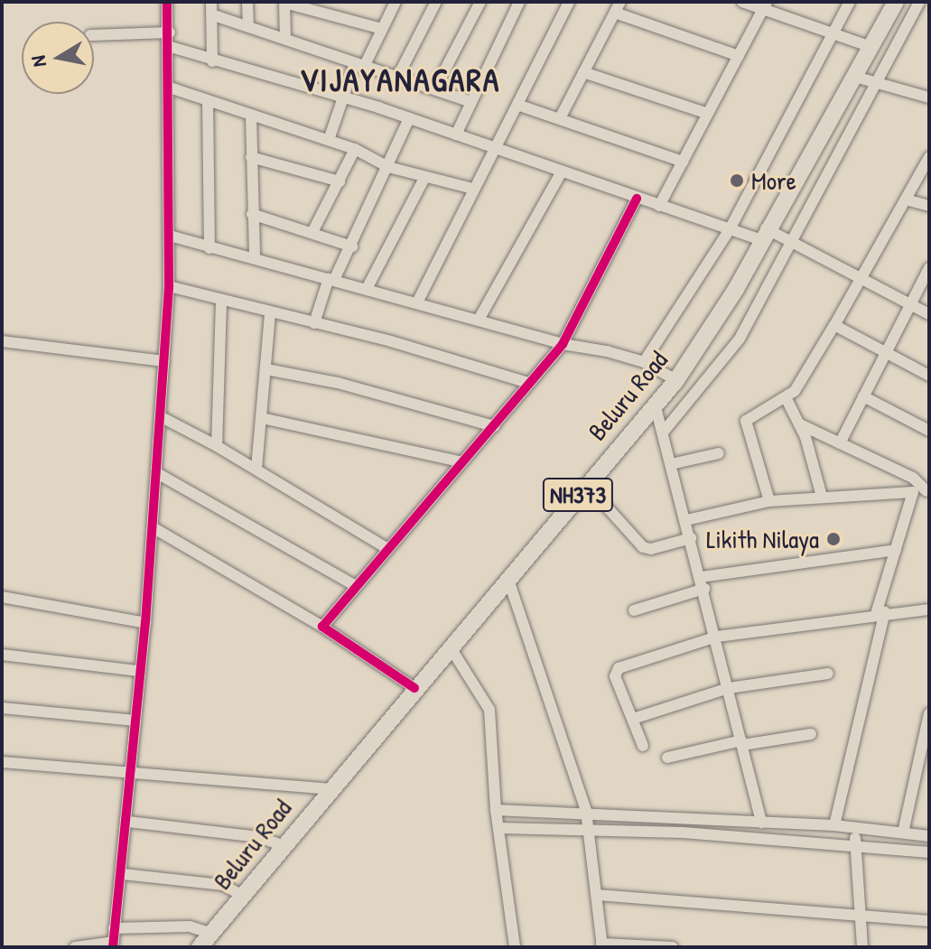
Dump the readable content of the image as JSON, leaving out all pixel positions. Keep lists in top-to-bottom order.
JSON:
{
  "streets": {
    "highway": ["Beluru Road", "NH373"]
  },
  "districts": ["VIJAYANAGARA"],
  "places": ["More", "Likith Nilaya"],
  "north": "left"
}
